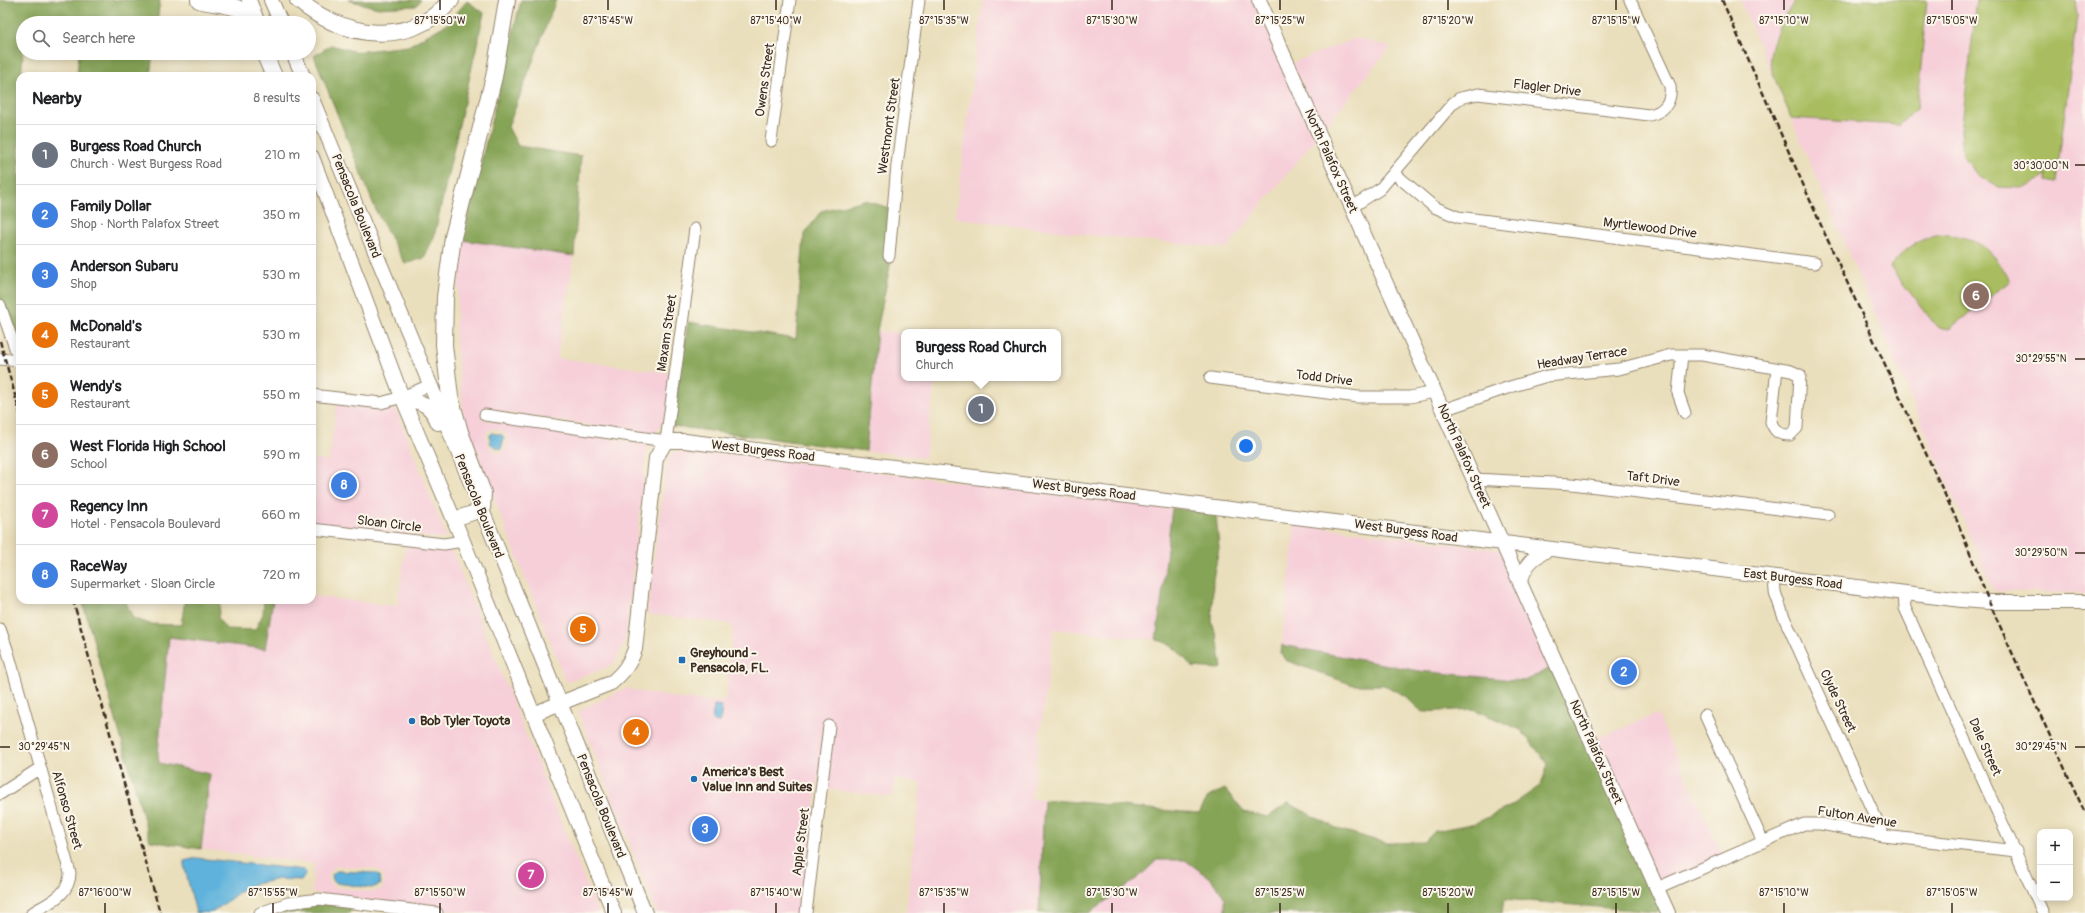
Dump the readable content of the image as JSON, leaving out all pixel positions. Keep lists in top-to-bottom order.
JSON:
{
  "streets": {
    "main road": [
      "North Palafox Street",
      "Pensacola Boulevard",
      "West Burgess Road",
      "East Burgess Road"
    ],
    "street": [
      "Owens Street",
      "Flagler Drive",
      "Westmont Street",
      "Myrtlewood Drive",
      "Maxam Street",
      "Headway Terrace",
      "Todd Drive",
      "Taft Drive",
      "Sloan Circle",
      "Clyde Street",
      "Dale Street",
      "Alfonso Street",
      "Fulton Avenue",
      "Apple Street"
    ]
  },
  "crossings": [
    ["Flagler Drive", "North Palafox Street"],
    ["Flagler Drive", "Myrtlewood Drive"],
    ["North Palafox Street", "Headway Terrace"],
    ["North Palafox Street", "Todd Drive"],
    ["North Palafox Street", "West Burgess Road"],
    ["North Palafox Street", "Taft Drive"],
    ["North Palafox Street", "East Burgess Road"],
    ["North Palafox Street", "Fulton Avenue"],
    ["Pensacola Boulevard", "Sloan Circle"],
    ["Maxam Street", "West Burgess Road"],
    ["West Burgess Road", "East Burgess Road"],
    ["East Burgess Road", "Clyde Street"],
    ["East Burgess Road", "Dale Street"],
    ["Clyde Street", "Fulton Avenue"],
    ["Dale Street", "Fulton Avenue"]
  ],
  "places": {
    "transit": ["Greyhound - Pensacola, FL."],
    "other": ["Bob Tyler Toyota", "America's Best Value Inn and Suites"]
  },
  "page": {
    "search": "Search here",
    "heading": ["Nearby", "8 results"],
    "list": [
      {
        "mark": "1",
        "name": "Burgess Road Church",
        "note": "Church · West Burgess Road",
        "value": "210 m"
      },
      {
        "mark": "2",
        "name": "Family Dollar",
        "note": "Shop · North Palafox Street",
        "value": "350 m"
      },
      {
        "mark": "3",
        "name": "Anderson Subaru",
        "note": "Shop",
        "value": "530 m"
      },
      {
        "mark": "4",
        "name": "McDonald's",
        "note": "Restaurant",
        "value": "530 m"
      },
      {
        "mark": "5",
        "name": "Wendy's",
        "note": "Restaurant",
        "value": "550 m"
      },
      {
        "mark": "6",
        "name": "West Florida High School",
        "note": "School",
        "value": "590 m"
      },
      {
        "mark": "7",
        "name": "Regency Inn",
        "note": "Hotel · Pensacola Boulevard",
        "value": "660 m"
      },
      {
        "mark": "8",
        "name": "RaceWay",
        "note": "Supermarket · Sloan Circle",
        "value": "720 m"
      }
    ],
    "pins": [
      "6",
      "1",
      "8",
      "5",
      "2",
      "4",
      "3",
      "7"
    ],
    "popup": ["Burgess Road Church", "Church"],
    "map_buttons": ["+", "−"]
  },
  "coordinates": [
    "87°15'50\"W",
    "87°15'45\"W",
    "87°15'40\"W",
    "87°15'35\"W",
    "87°15'30\"W",
    "87°15'25\"W",
    "87°15'20\"W",
    "87°15'15\"W",
    "87°15'10\"W",
    "87°15'05\"W",
    "30°30'00\"N",
    "30°29'55\"N",
    "30°29'50\"N",
    "30°29'45\"N",
    "87°16'00\"W",
    "87°15'55\"W"
  ]
}
